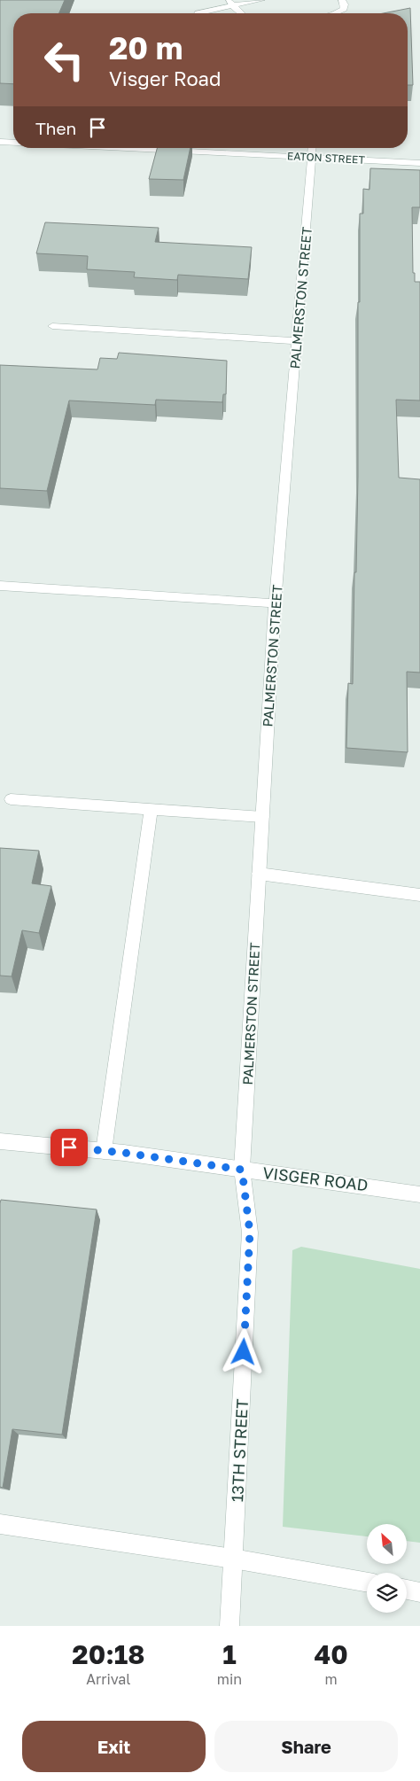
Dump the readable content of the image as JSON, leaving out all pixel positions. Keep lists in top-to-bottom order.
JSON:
{
  "streets": {
    "street": [
      "EATON STREET",
      "PALMERSTON STREET",
      "VISGER ROAD",
      "13TH STREET"
    ]
  },
  "crossings": [
    ["EATON STREET", "PALMERSTON STREET"],
    ["PALMERSTON STREET", "VISGER ROAD"],
    ["PALMERSTON STREET", "13TH STREET"],
    ["VISGER ROAD", "13TH STREET"]
  ],
  "north": "top left",
  "page": {
    "turn": ["20 m", "Visger Road"],
    "then": "Then",
    "eta": [
      "20:18",
      "Arrival",
      "1",
      "min",
      "40",
      "m"
    ],
    "buttons": ["Exit", "Share"]
  }
}
